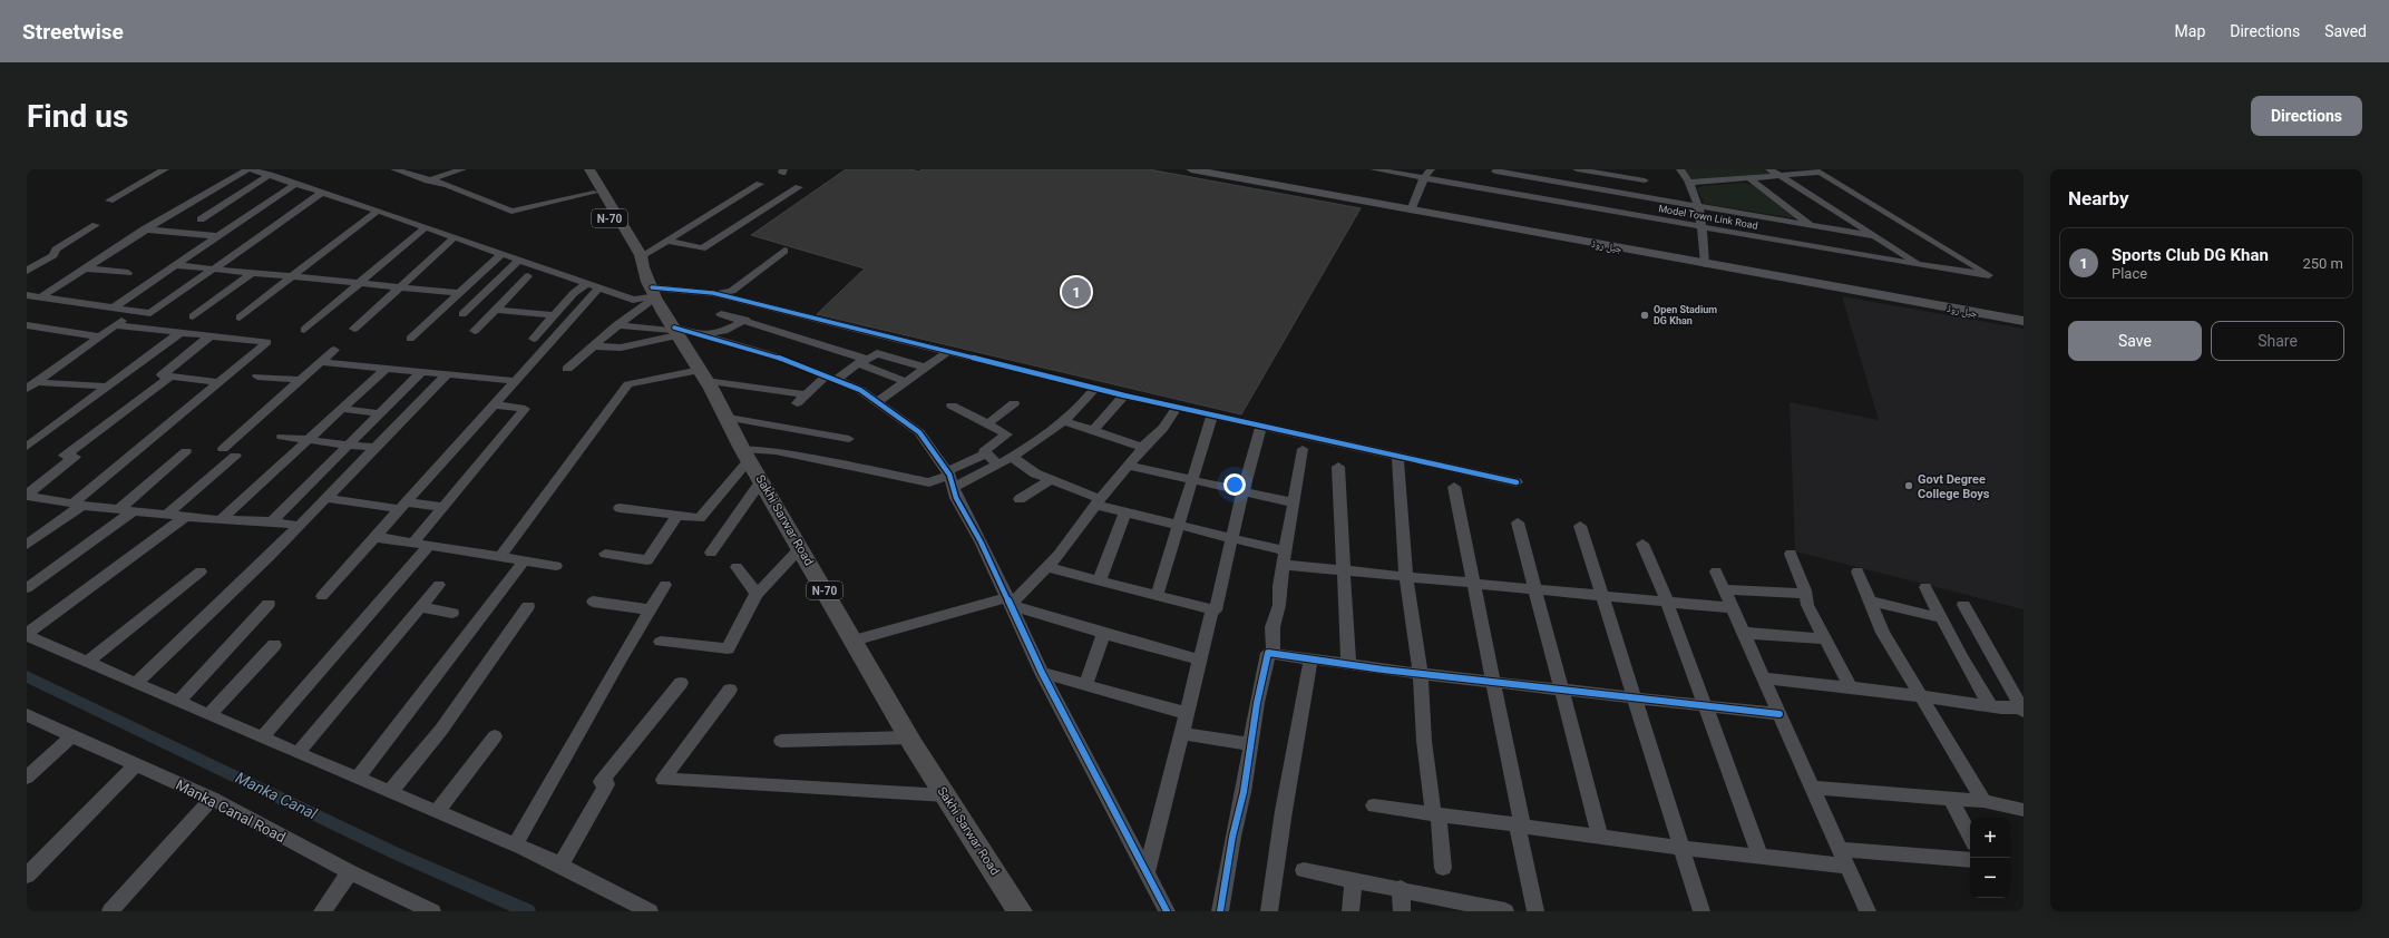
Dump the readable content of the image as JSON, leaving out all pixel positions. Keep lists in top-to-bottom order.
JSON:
{
  "streets": {
    "highway": ["N-70", "Sakhi Sarwar Road"],
    "main road": ["جیل روڈ"],
    "street": ["Model Town Link Road", "Manka Canal Road"]
  },
  "crossings": [
    ["N-70", "Sakhi Sarwar Road"]
  ],
  "water": ["Manka Canal"],
  "places": ["Open Stadium DG Khan", "Govt Degree College Boys"],
  "page": {
    "header": "Streetwise",
    "nav": ["Map", "Directions", "Saved"],
    "buttons": [
      "Directions",
      ["Save", "Share"]
    ],
    "title": "Find us",
    "heading": "Nearby",
    "list": [
      {
        "mark": "1",
        "name": "Sports Club DG Khan",
        "note": "Place",
        "value": "250 m"
      }
    ],
    "pins": "1",
    "map_buttons": ["+", "−"]
  }
}
